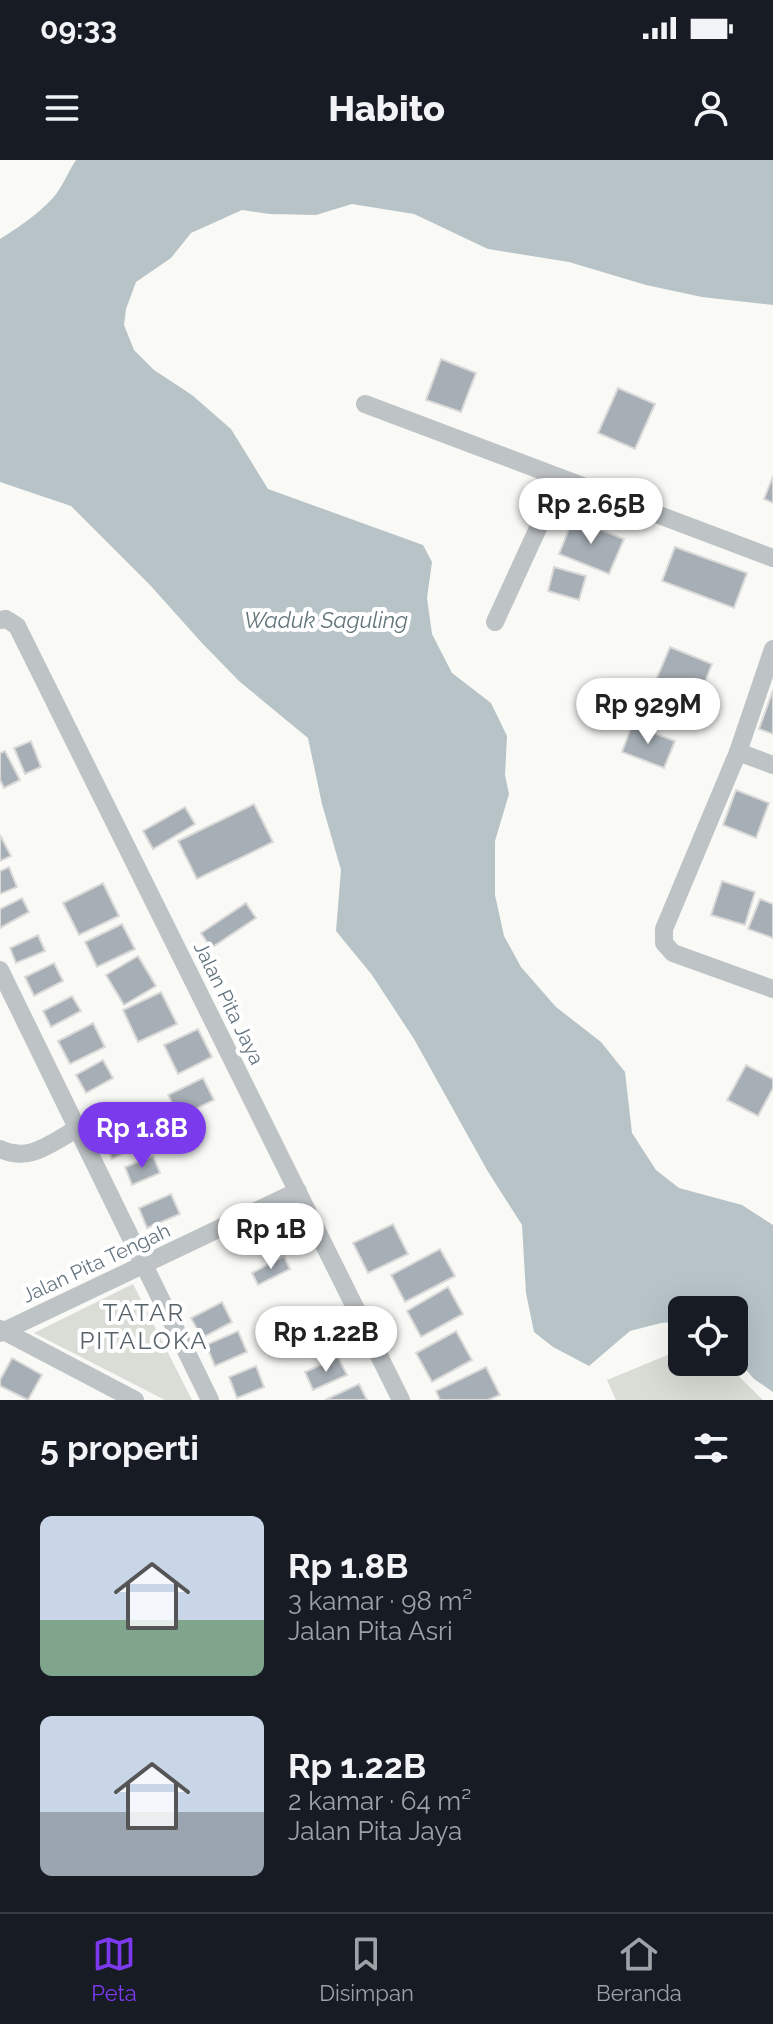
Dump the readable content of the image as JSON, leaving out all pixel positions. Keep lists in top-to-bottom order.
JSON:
{
  "streets": {
    "street": ["Jalan Pita Jaya", "Jalan Pita Tengah"]
  },
  "crossings": [
    ["Jalan Pita Jaya", "Jalan Pita Tengah"]
  ],
  "districts": ["TATAR PITALOKA"],
  "water": ["Waduk Saguling"],
  "page": {
    "status": "09:33",
    "header": "Habito",
    "price": [
      "Rp 2.65B",
      "Rp 929M",
      "Rp 1.8B",
      "Rp 1B",
      "Rp 1.22B"
    ],
    "heading": "5 properti",
    "list": [
      {
        "name": "Rp 1.8B",
        "note": "3 kamar · 98 m² · Jalan Pita Asri"
      },
      {
        "name": "Rp 1.22B",
        "note": "2 kamar · 64 m² · Jalan Pita Jaya"
      }
    ],
    "tabs": ["Peta", "Disimpan", "Beranda"]
  }
}
